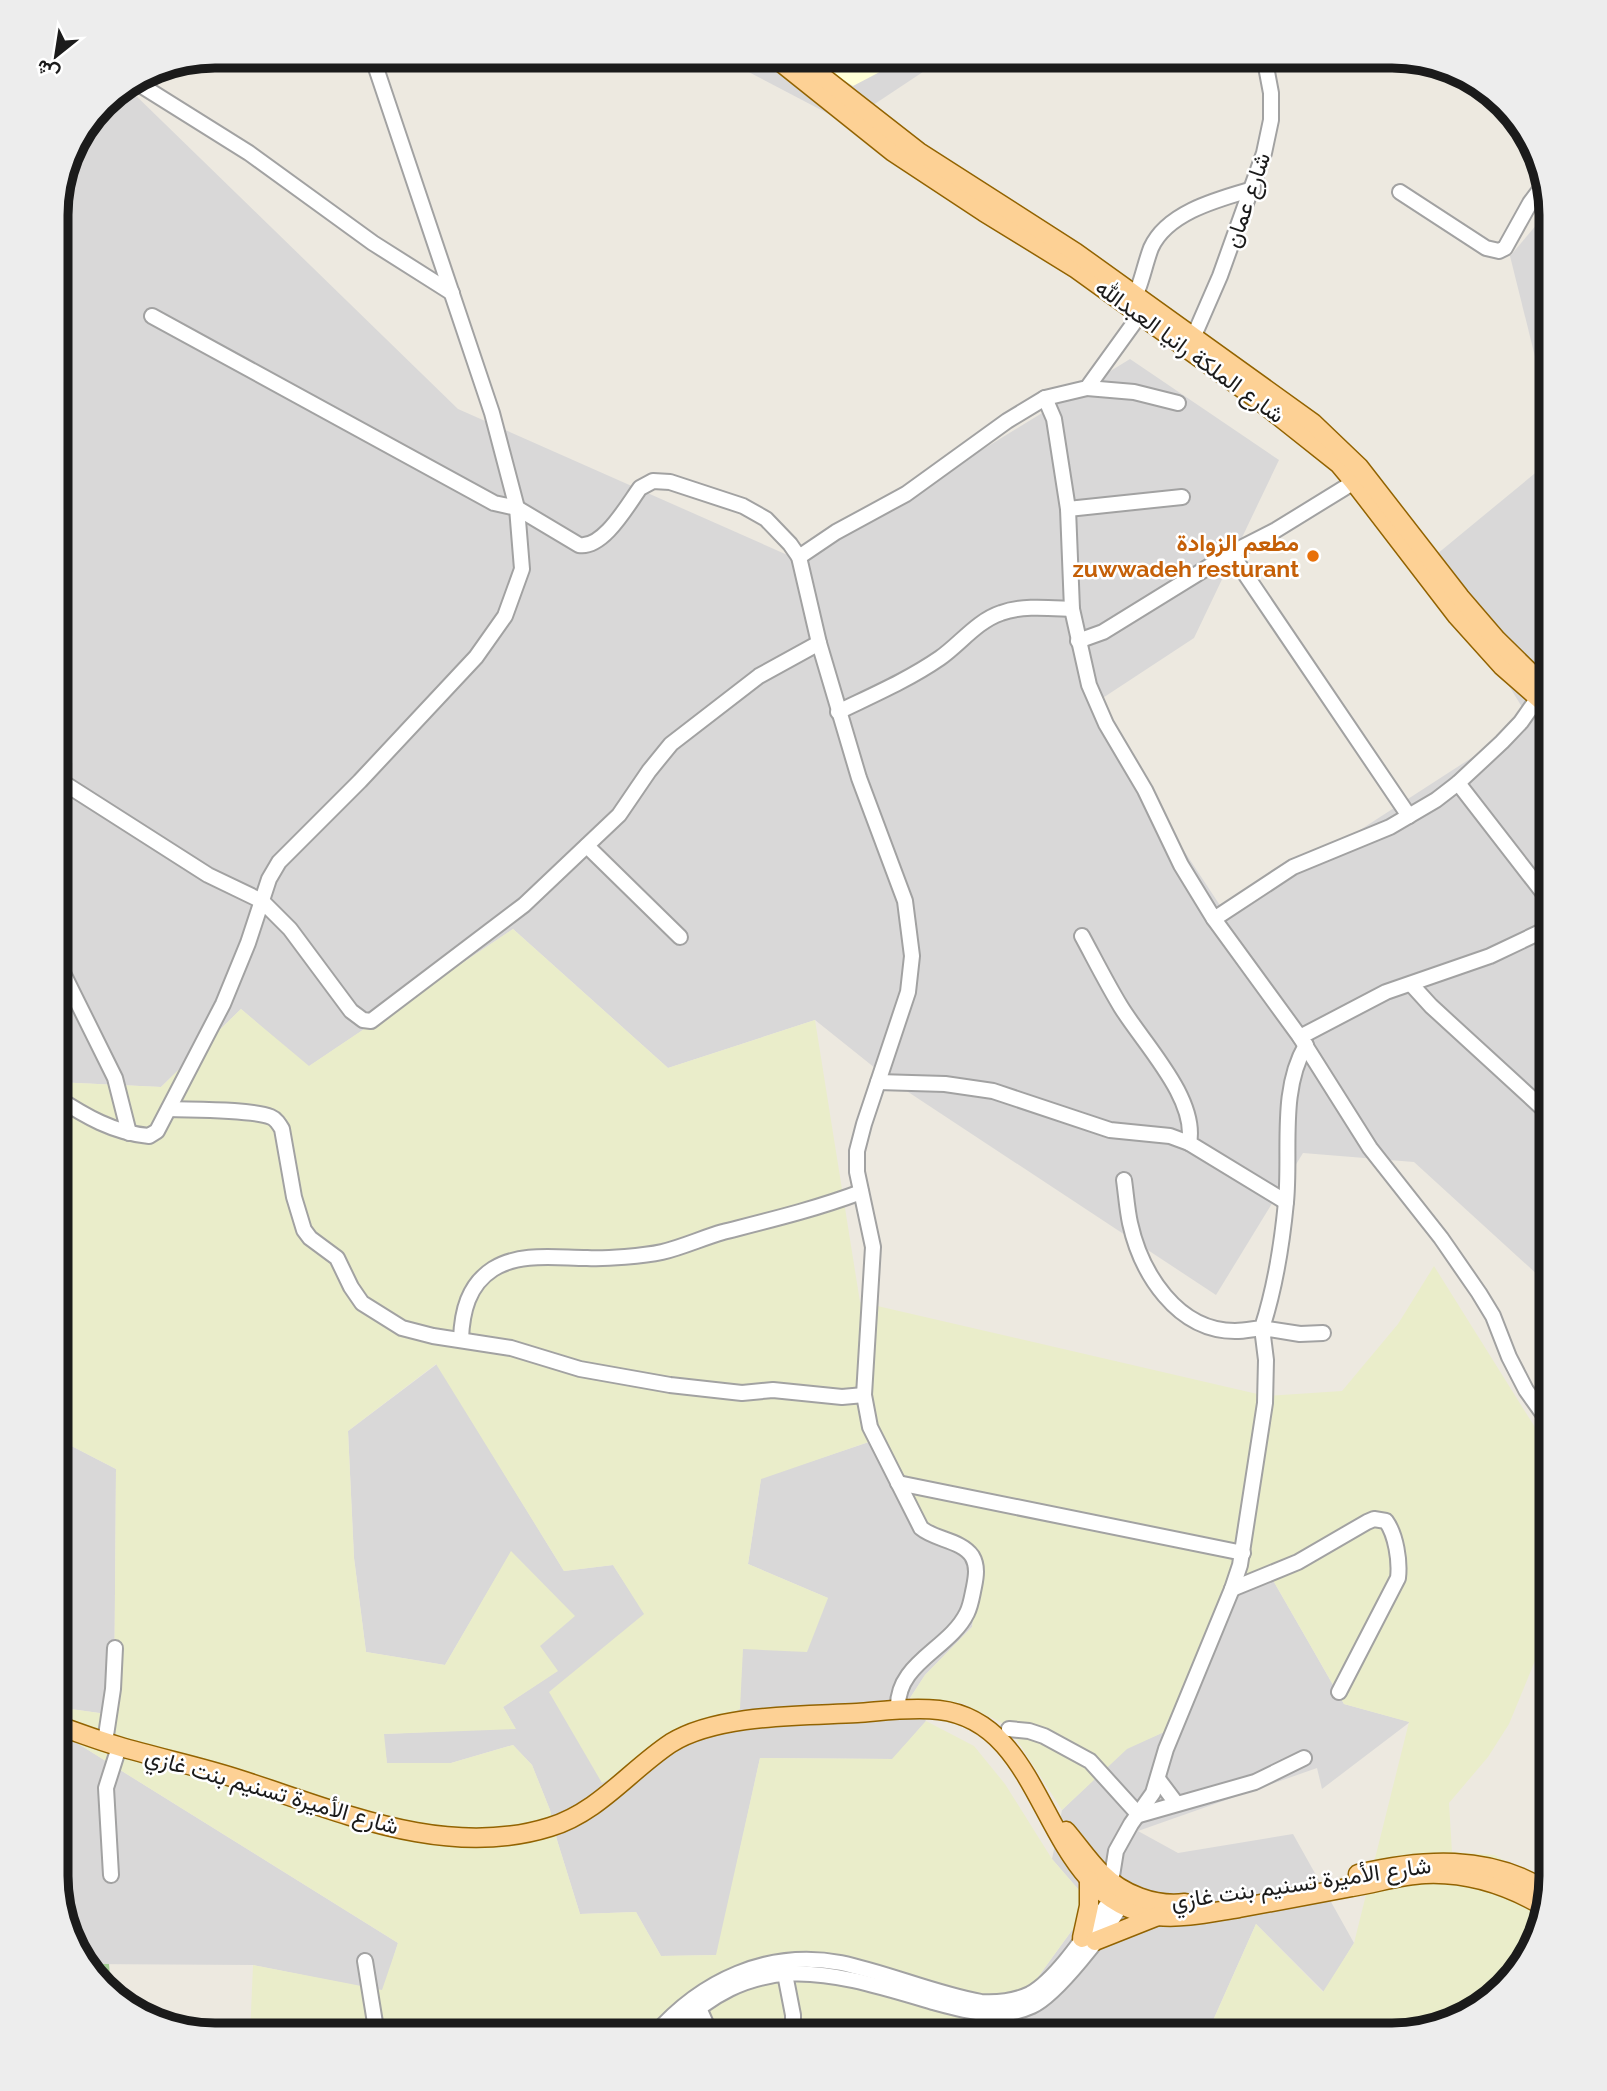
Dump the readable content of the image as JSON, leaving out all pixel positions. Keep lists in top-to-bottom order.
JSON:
{
  "streets": {
    "main road": ["شارع الملكة رانيا العبدالله", "شارع الأميرة تسنيم بنت غازي"],
    "street": ["شارع عمان"]
  },
  "crossings": [
    ["شارع عمان", "شارع الملكة رانيا العبدالله"]
  ],
  "places": ["مطعم الزوادة zuwwadeh resturant"],
  "north": "bottom left"
}
